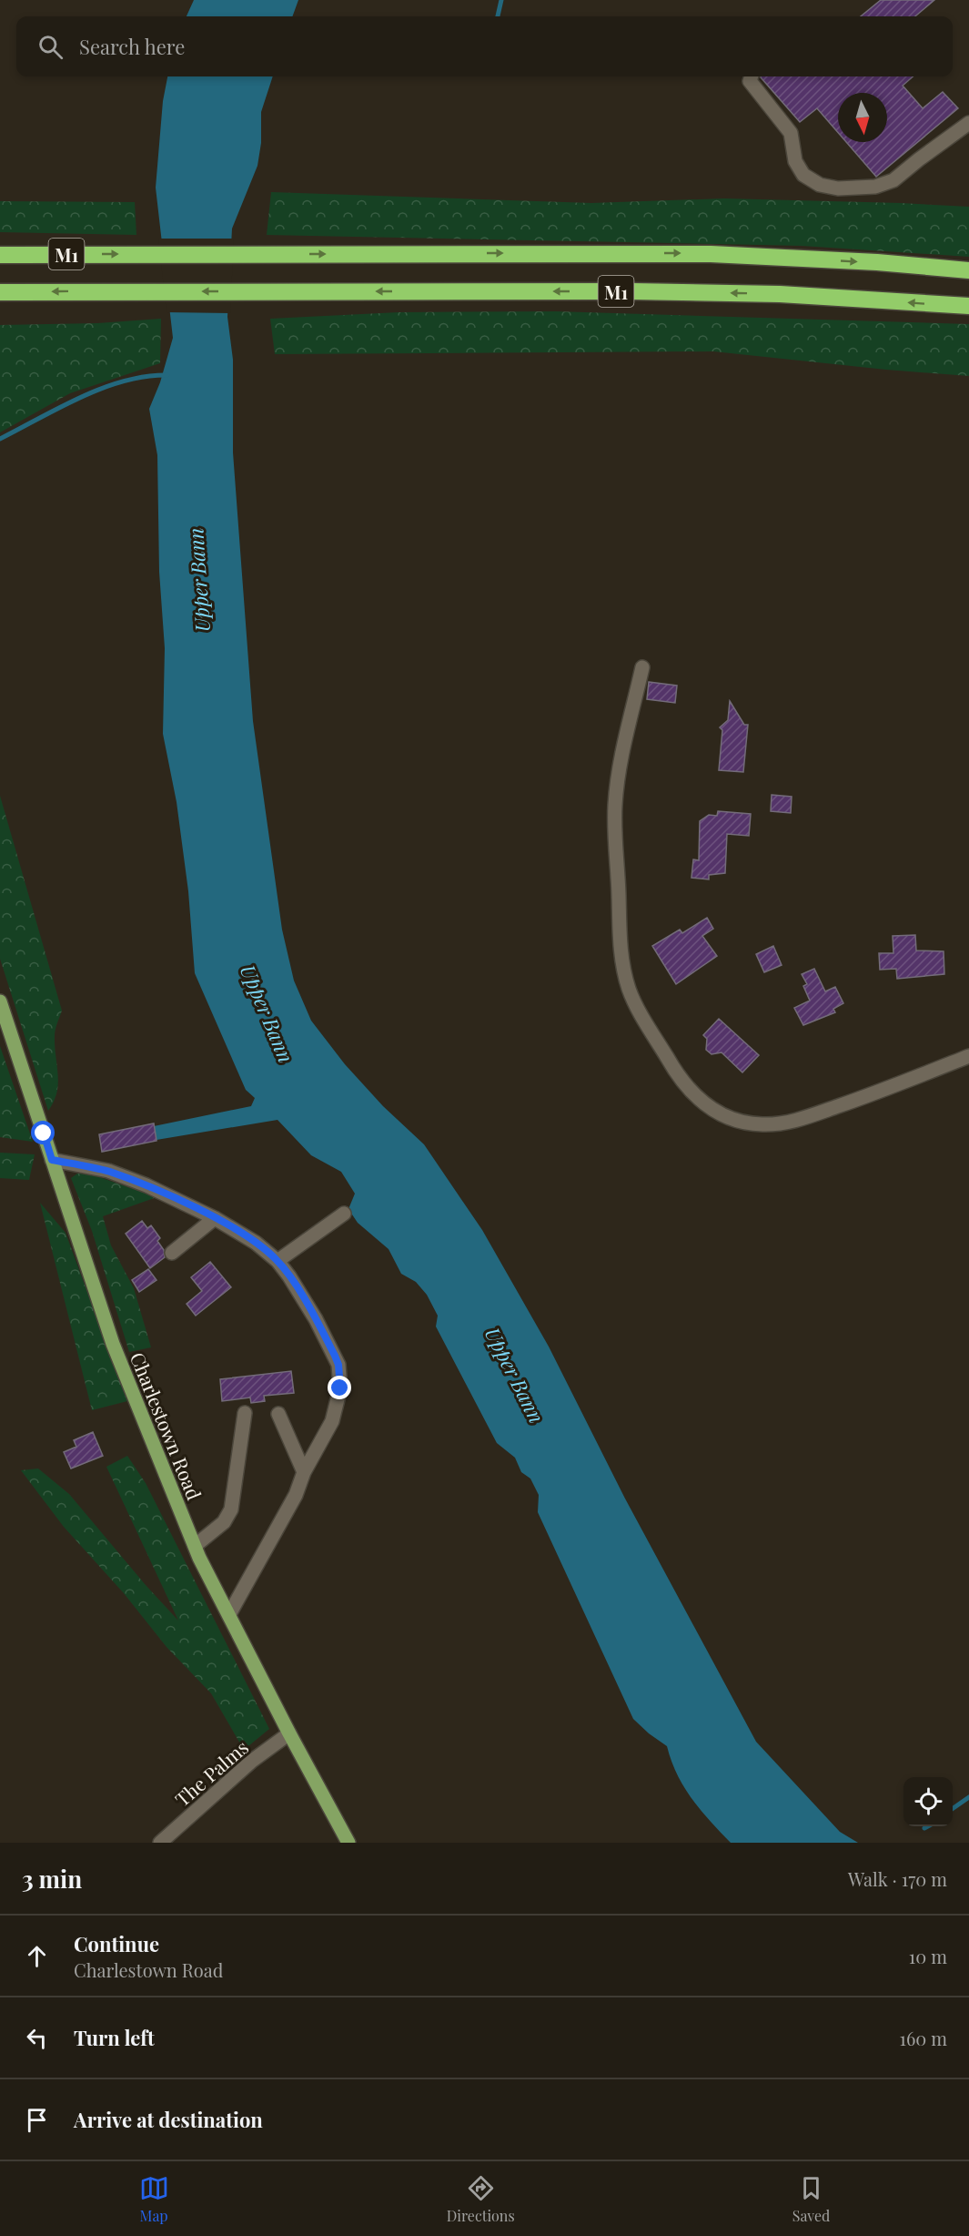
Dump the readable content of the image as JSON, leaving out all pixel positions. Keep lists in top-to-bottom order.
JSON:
{
  "streets": {
    "highway": ["M1"],
    "main road": ["Charlestown Road"],
    "street": ["The Palms"]
  },
  "crossings": [
    ["Charlestown Road", "The Palms"]
  ],
  "water": ["Upper Bann"],
  "north": "bottom",
  "page": {
    "search": "Search here",
    "heading": ["3 min", "Walk · 170 m"],
    "list": [
      ["Continue", "Charlestown Road", "10 m"],
      ["Turn left", "160 m"],
      "Arrive at destination"
    ],
    "nav": ["Map", "Directions", "Saved"]
  }
}
